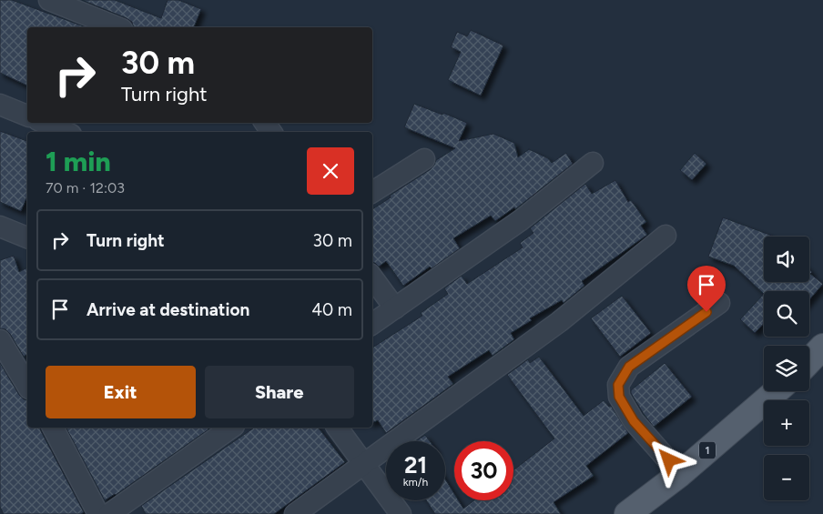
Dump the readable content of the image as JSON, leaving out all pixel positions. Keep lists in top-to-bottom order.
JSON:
{
  "streets": {
    "main road": ["1"]
  },
  "page": {
    "turn": ["30 m", "Turn right"],
    "heading": ["1 min", "70 m · 12:03"],
    "list": [
      {
        "name": "Turn right",
        "value": "30 m"
      },
      {
        "name": "Arrive at destination",
        "value": "40 m"
      }
    ],
    "map_buttons": ["+", "−"],
    "buttons": ["Exit", "Share"],
    "speed": "21 km/h",
    "limit": "30"
  }
}
